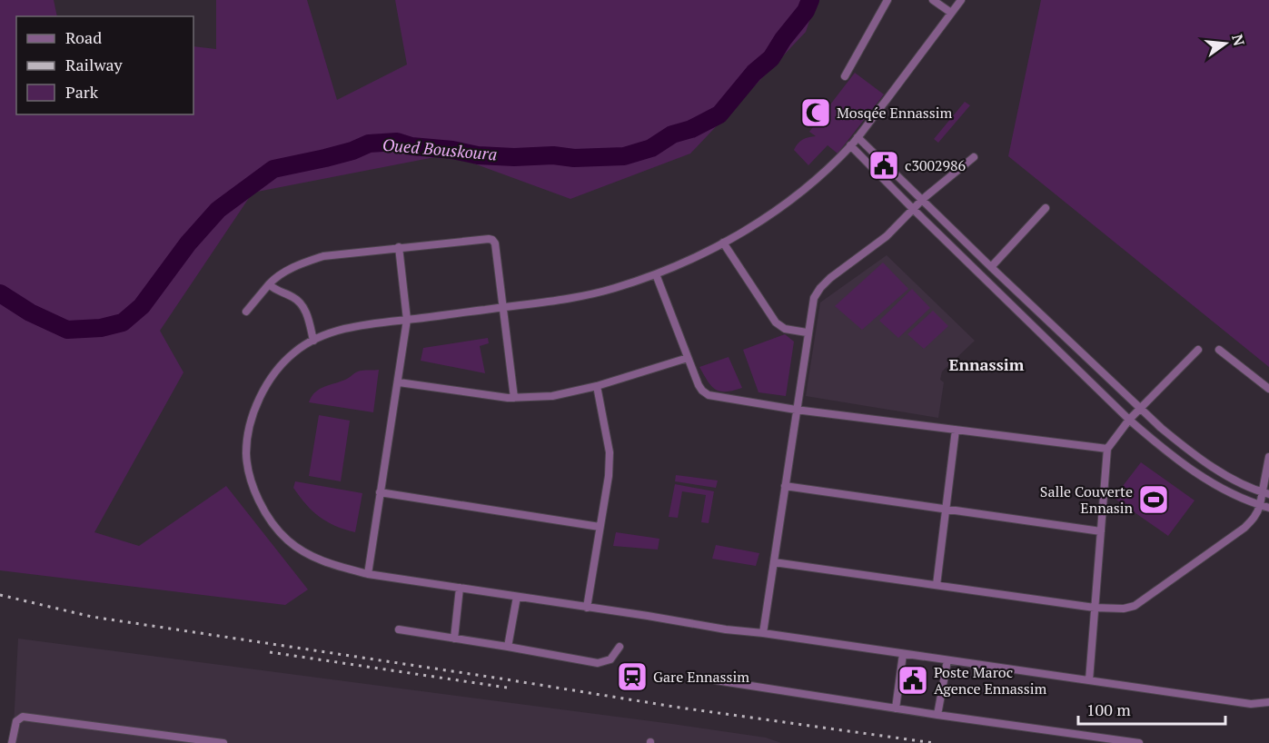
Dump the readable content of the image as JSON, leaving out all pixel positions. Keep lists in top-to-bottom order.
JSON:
{
  "districts": ["Ennassim"],
  "water": ["Oued Bouskoura"],
  "places": {
    "mosque": ["Mosqée Ennassim"],
    "public building": ["c3002986", "Poste Maroc Agence Ennassim"],
    "sports": ["Salle Couverte Ennasin"],
    "station": ["Gare Ennassim"]
  },
  "legend": ["Road", "Railway", "Park"],
  "scale_bar": "100 m",
  "north": "right"
}
